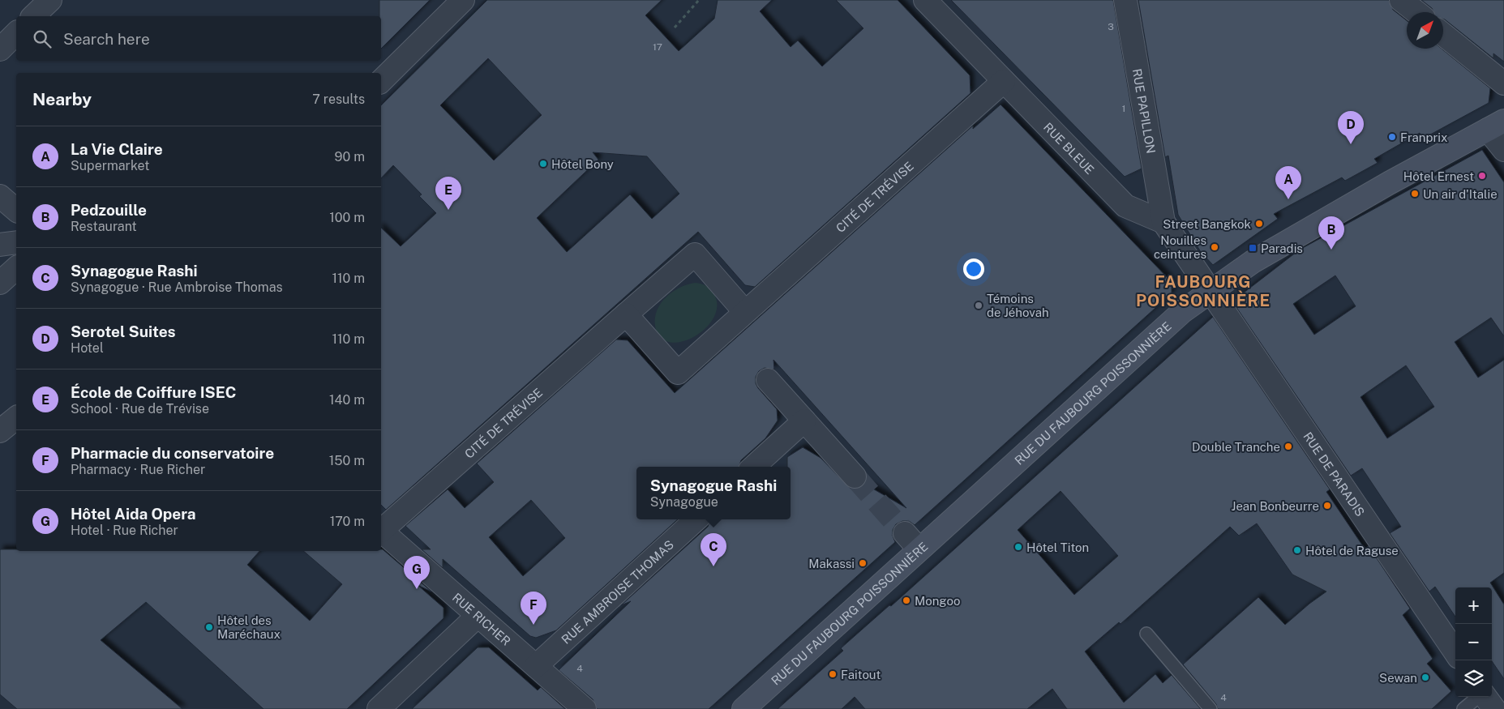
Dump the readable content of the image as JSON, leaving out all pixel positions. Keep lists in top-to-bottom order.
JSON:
{
  "streets": {
    "street": [
      "RUE PAPILLON",
      "RUE BLEUE",
      "CITÉ DE TRÉVISE",
      "RUE DU FAUBOURG POISSONNIÈRE",
      "RUE DE PARADIS",
      "RUE AMBROISE THOMAS",
      "RUE RICHER"
    ]
  },
  "crossings": [
    ["RUE PAPILLON", "RUE BLEUE"],
    ["RUE BLEUE", "CITÉ DE TRÉVISE"],
    ["RUE DU FAUBOURG POISSONNIÈRE", "RUE DE PARADIS"],
    ["RUE AMBROISE THOMAS", "RUE RICHER"]
  ],
  "districts": ["FAUBOURG POISSONNIÈRE"],
  "places": {
    "other": [
      "Franprix",
      "Hôtel Bony",
      "Hôtel Ernest",
      "Un air d'Italie",
      "Street Bangkok",
      "Nouilles ceintures",
      "Témoins de Jéhovah",
      "Double Tranche",
      "Jean Bonbeurre",
      "Hôtel Titon",
      "Hôtel de Raguse",
      "Makassi",
      "Mongoo",
      "Hôtel des Maréchaux",
      "Faitout",
      "Sewan"
    ],
    "transit": ["Paradis"]
  },
  "house_numbers": [
    "3",
    "17",
    "1",
    "4",
    "4"
  ],
  "north": "top right",
  "page": {
    "search": "Search here",
    "heading": ["Nearby", "7 results"],
    "pins": [
      "D",
      "A",
      "E",
      "B",
      "C",
      "G",
      "F"
    ],
    "list": [
      {
        "mark": "A",
        "name": "La Vie Claire",
        "note": "Supermarket",
        "value": "90 m"
      },
      {
        "mark": "B",
        "name": "Pedzouille",
        "note": "Restaurant",
        "value": "100 m"
      },
      {
        "mark": "C",
        "name": "Synagogue Rashi",
        "note": "Synagogue · Rue Ambroise Thomas",
        "value": "110 m"
      },
      {
        "mark": "D",
        "name": "Serotel Suites",
        "note": "Hotel",
        "value": "110 m"
      },
      {
        "mark": "E",
        "name": "École de Coiffure ISEC",
        "note": "School · Rue de Trévise",
        "value": "140 m"
      },
      {
        "mark": "F",
        "name": "Pharmacie du conservatoire",
        "note": "Pharmacy · Rue Richer",
        "value": "150 m"
      },
      {
        "mark": "G",
        "name": "Hôtel Aida Opera",
        "note": "Hotel · Rue Richer",
        "value": "170 m"
      }
    ],
    "popup": ["Synagogue Rashi", "Synagogue"],
    "map_buttons": ["+", "−"]
  }
}
